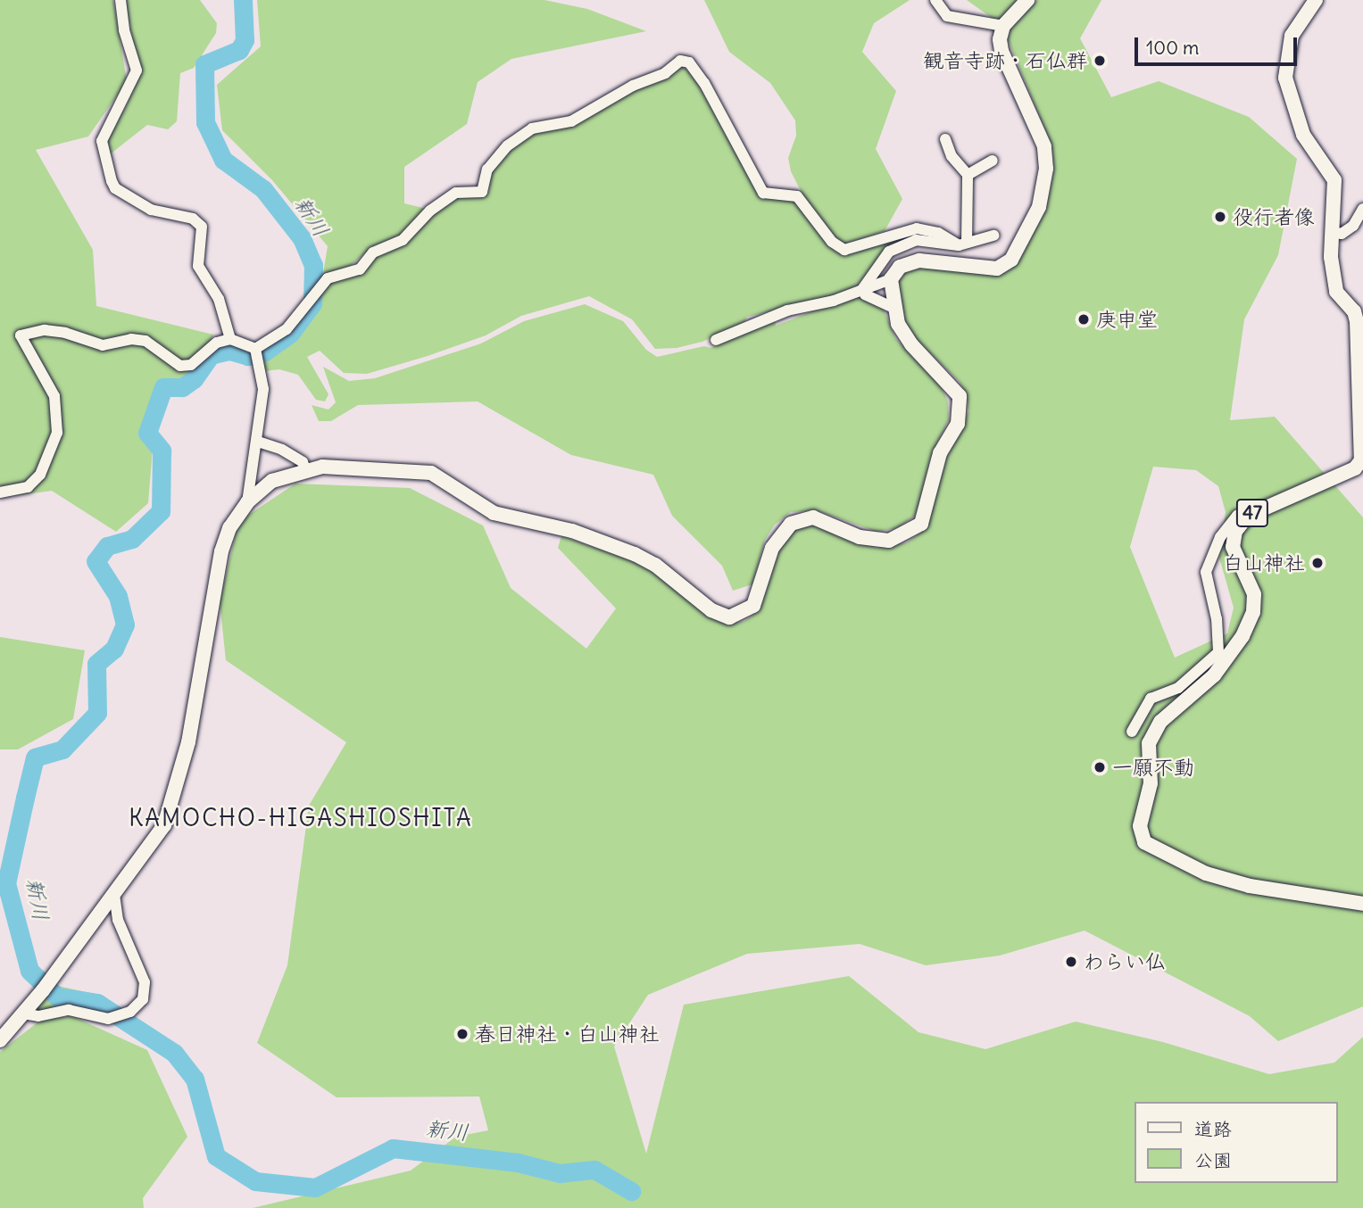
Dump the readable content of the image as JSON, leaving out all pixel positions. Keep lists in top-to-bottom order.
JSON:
{
  "streets": {
    "main road": ["47"]
  },
  "districts": ["KAMOCHO-HIGASHIOSHITA"],
  "water": ["新川"],
  "places": [
    "観音寺跡・石仏群",
    "役行者像",
    "庚申堂",
    "白山神社",
    "一願不動",
    "わらい仏",
    "春日神社・白山神社"
  ],
  "legend": ["道路", "公園"],
  "scale_bar": "100 m"
}
